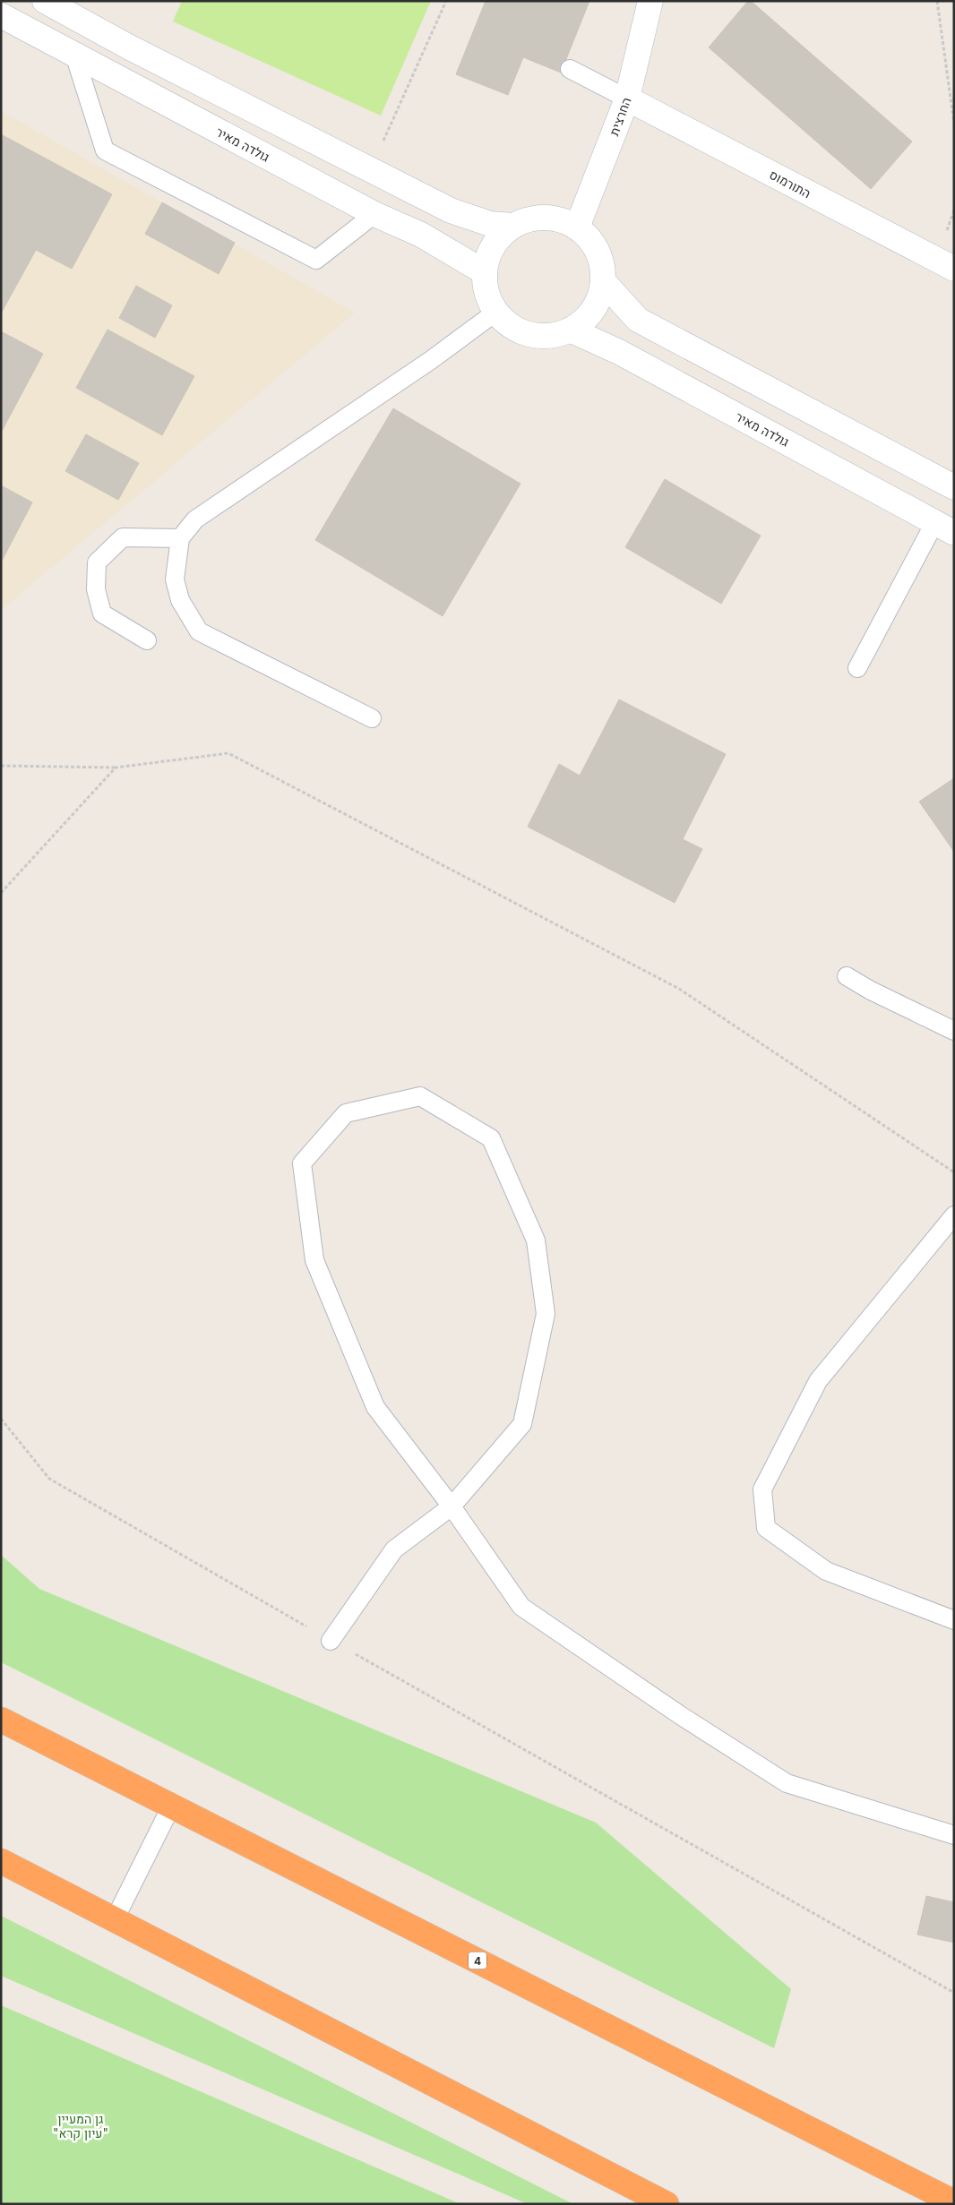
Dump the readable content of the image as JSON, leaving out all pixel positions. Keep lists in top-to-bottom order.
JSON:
{
  "streets": {
    "highway": ["4"],
    "street": ["החרצית", "גולדה מאיר", "התורמוס"]
  },
  "crossings": [
    ["החרצית", "גולדה מאיר"],
    ["החרצית", "התורמוס"]
  ],
  "parks": ["גן המעיין \"עיון קרא\""]
}
